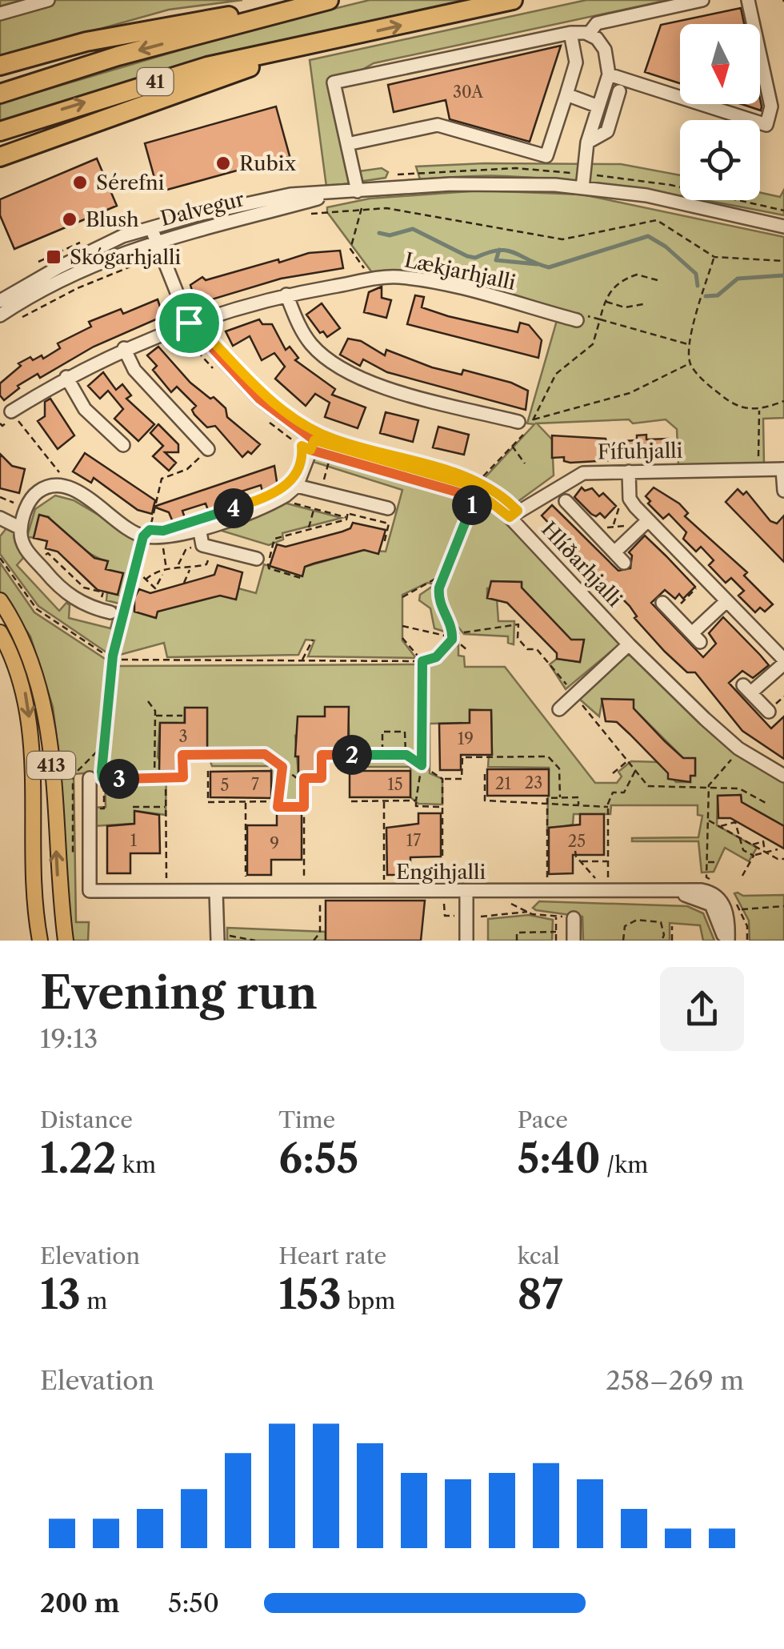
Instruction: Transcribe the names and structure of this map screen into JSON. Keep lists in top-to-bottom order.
{
  "streets": {
    "highway": ["41"],
    "main road": ["413"],
    "street": [
      "Dalvegur",
      "Lækjarhjalli",
      "Fífuhjalli",
      "Hlíðarhjalli",
      "Engihjalli"
    ]
  },
  "crossings": [
    ["Dalvegur", "Hlíðarhjalli"],
    ["Lækjarhjalli", "Hlíðarhjalli"],
    ["Fífuhjalli", "Hlíðarhjalli"]
  ],
  "places": {
    "other": ["Rubix", "Sérefni", "Blush"],
    "transit": ["Skógarhjalli"]
  },
  "house_numbers": [
    "30A",
    "3",
    "19",
    "23",
    "21",
    "7",
    "15",
    "5",
    "1",
    "17",
    "25",
    "9"
  ],
  "north": "bottom",
  "page": {
    "pins": [
      "1",
      "4",
      "2",
      "3"
    ],
    "heading": ["Evening run", "19:13"],
    "stats": [
      ["Distance", "1.22 km"],
      ["Time", "6:55"],
      ["Pace", "5:40 /km"],
      ["Elevation", "13 m"],
      ["Heart rate", "153 bpm"],
      ["kcal", "87"]
    ],
    "chart": ["Elevation", "258–269 m"],
    "list": [
      {
        "name": "200 m",
        "note": "5:50"
      }
    ]
  }
}
